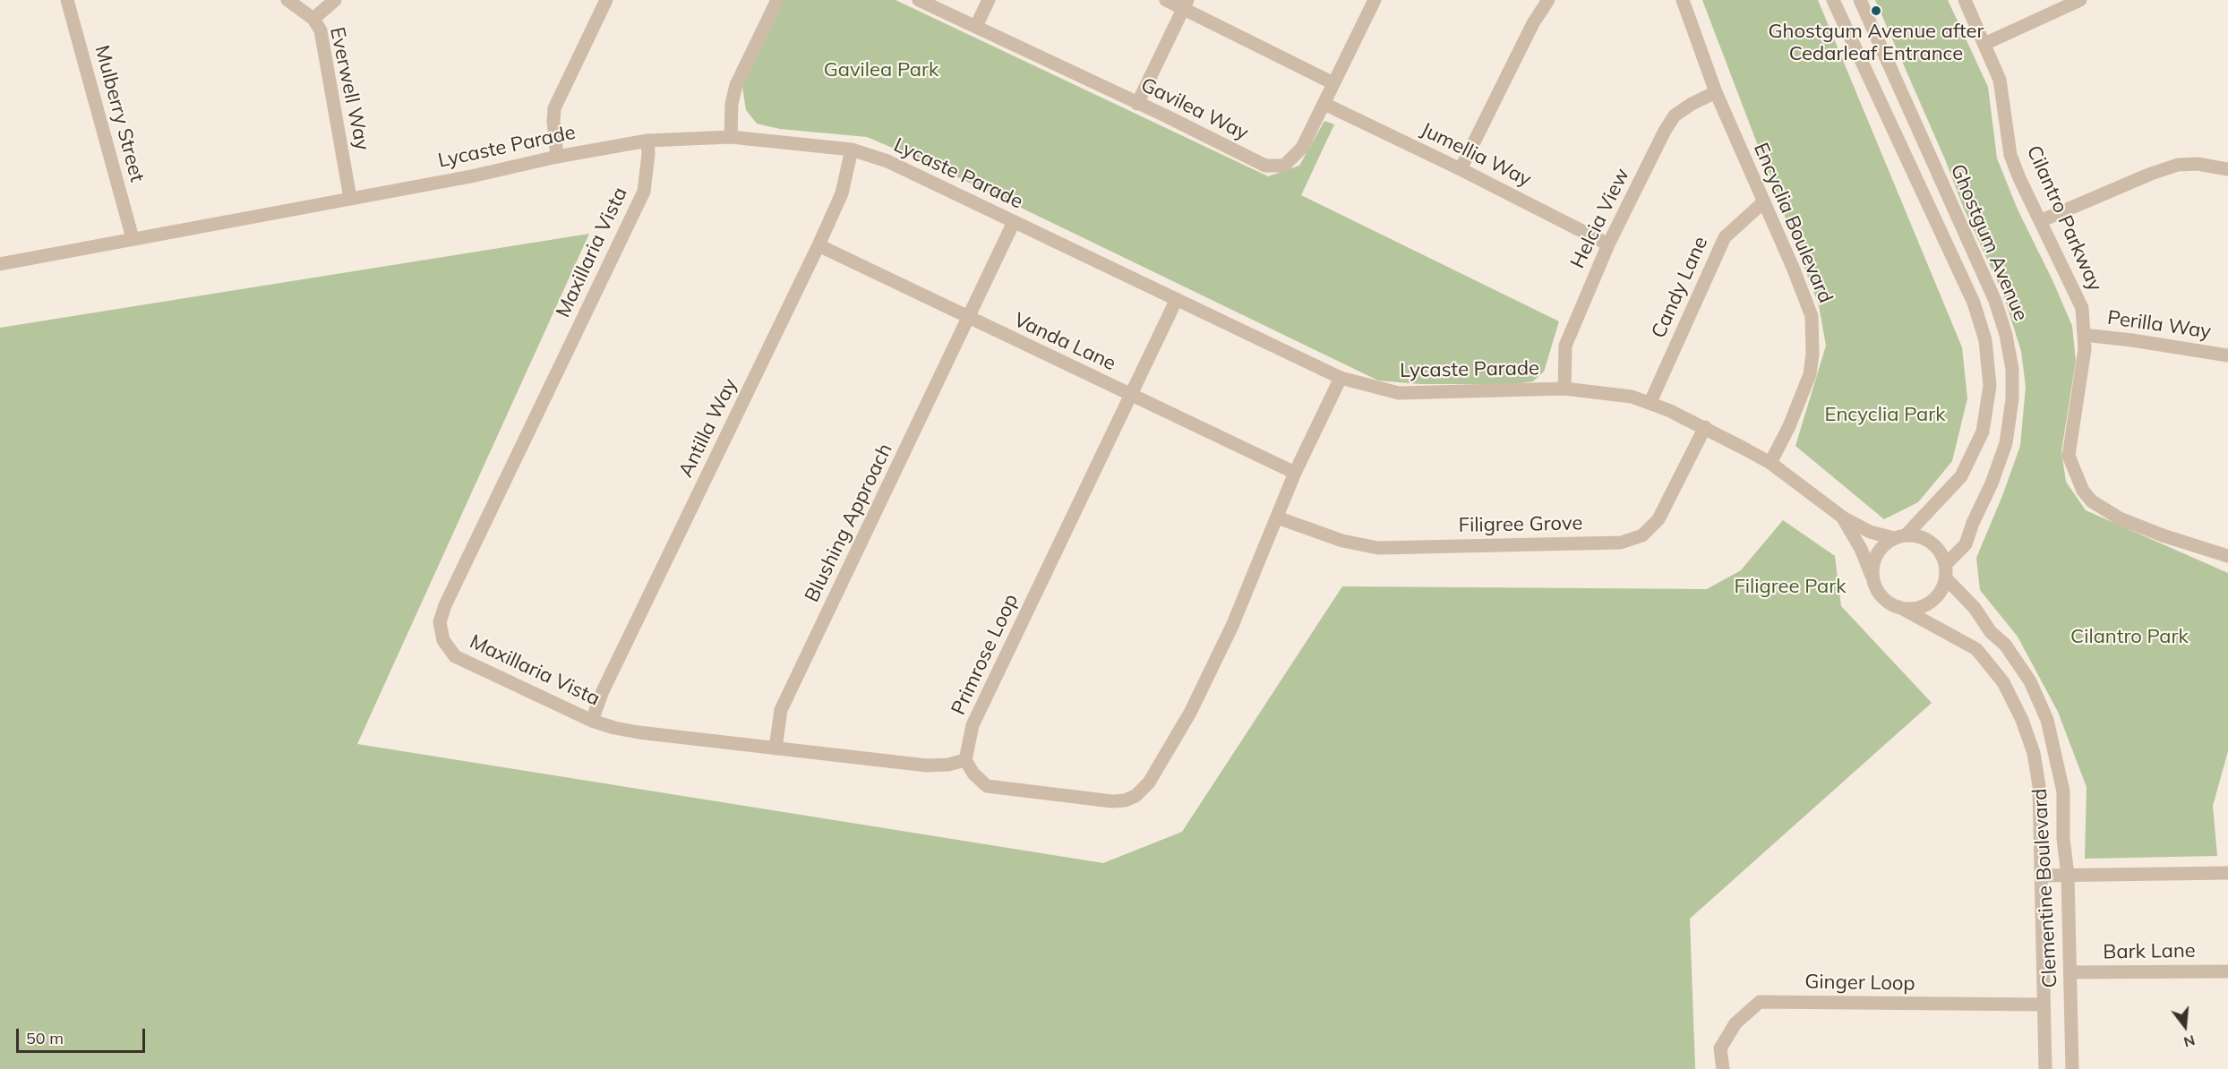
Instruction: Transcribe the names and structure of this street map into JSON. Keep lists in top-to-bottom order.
{
  "streets": {
    "street": [
      "Everwell Way",
      "Gavilea Way",
      "Mulberry Street",
      "Lycaste Parade",
      "Jumellia Way",
      "Helcia View",
      "Cilantro Parkway",
      "Encyclia Boulevard",
      "Ghostgum Avenue",
      "Maxillaria Vista",
      "Candy Lane",
      "Perilla Way",
      "Vanda Lane",
      "Antilla Way",
      "Blushing Approach",
      "Filigree Grove",
      "Primrose Loop",
      "Clementine Boulevard",
      "Bark Lane",
      "Ginger Loop"
    ]
  },
  "crossings": [
    ["Everwell Way", "Lycaste Parade"],
    ["Gavilea Way", "Jumellia Way"],
    ["Mulberry Street", "Lycaste Parade"],
    ["Lycaste Parade", "Helcia View"],
    ["Lycaste Parade", "Encyclia Boulevard"],
    ["Lycaste Parade", "Ghostgum Avenue"],
    ["Lycaste Parade", "Maxillaria Vista"],
    ["Lycaste Parade", "Candy Lane"],
    ["Lycaste Parade", "Antilla Way"],
    ["Lycaste Parade", "Blushing Approach"],
    ["Lycaste Parade", "Filigree Grove"],
    ["Lycaste Parade", "Primrose Loop"],
    ["Lycaste Parade", "Clementine Boulevard"],
    ["Jumellia Way", "Helcia View"],
    ["Helcia View", "Encyclia Boulevard"],
    ["Cilantro Parkway", "Perilla Way"],
    ["Encyclia Boulevard", "Candy Lane"],
    ["Ghostgum Avenue", "Clementine Boulevard"],
    ["Maxillaria Vista", "Antilla Way"],
    ["Maxillaria Vista", "Blushing Approach"],
    ["Maxillaria Vista", "Primrose Loop"],
    ["Vanda Lane", "Antilla Way"],
    ["Vanda Lane", "Blushing Approach"],
    ["Vanda Lane", "Primrose Loop"],
    ["Clementine Boulevard", "Bark Lane"],
    ["Clementine Boulevard", "Ginger Loop"]
  ],
  "parks": [
    "Gavilea Park",
    "Encyclia Park",
    "Filigree Park",
    "Cilantro Park"
  ],
  "places": ["Ghostgum Avenue after Cedarleaf Entrance"],
  "scale_bar": "50 m",
  "north": "bottom"
}
